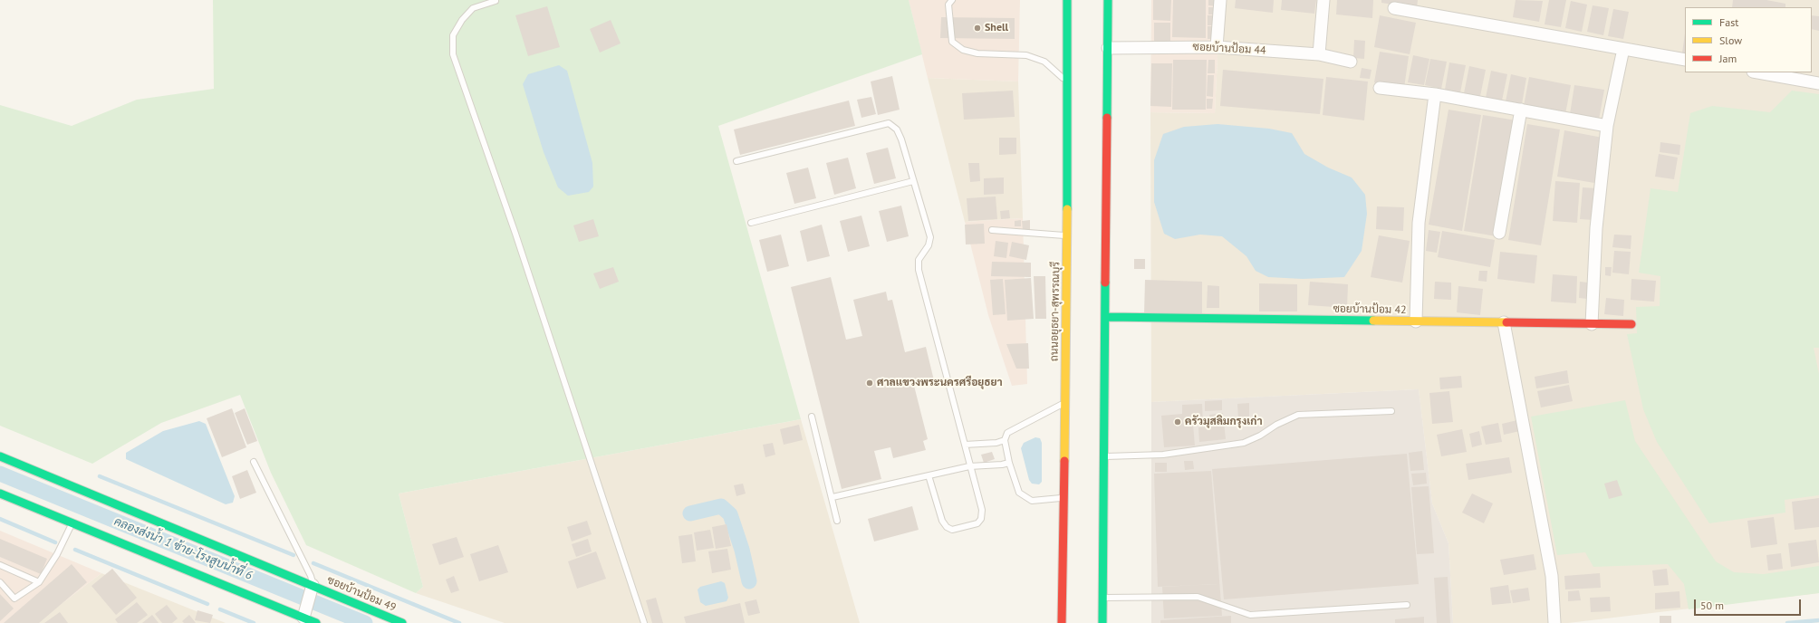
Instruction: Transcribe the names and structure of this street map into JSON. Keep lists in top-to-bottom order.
{
  "streets": {
    "main road": ["ซอยบ้านป้อม 42", "ถนนอยุธยา-สุพรรณบุรี", "ซอยบ้านป้อม 49"],
    "street": ["ซอยบ้านป้อม 44"]
  },
  "water": ["คลองส่งน้ำ 1 ซ้าย-โรงสูบน้ำที่ 6"],
  "places": ["Shell", "ศาลแขวงพระนครศรีอยุธยา", "ครัวมุสลิมกรุงเก่า"],
  "legend": ["Fast", "Slow", "Jam"],
  "scale_bar": "50 m"
}
